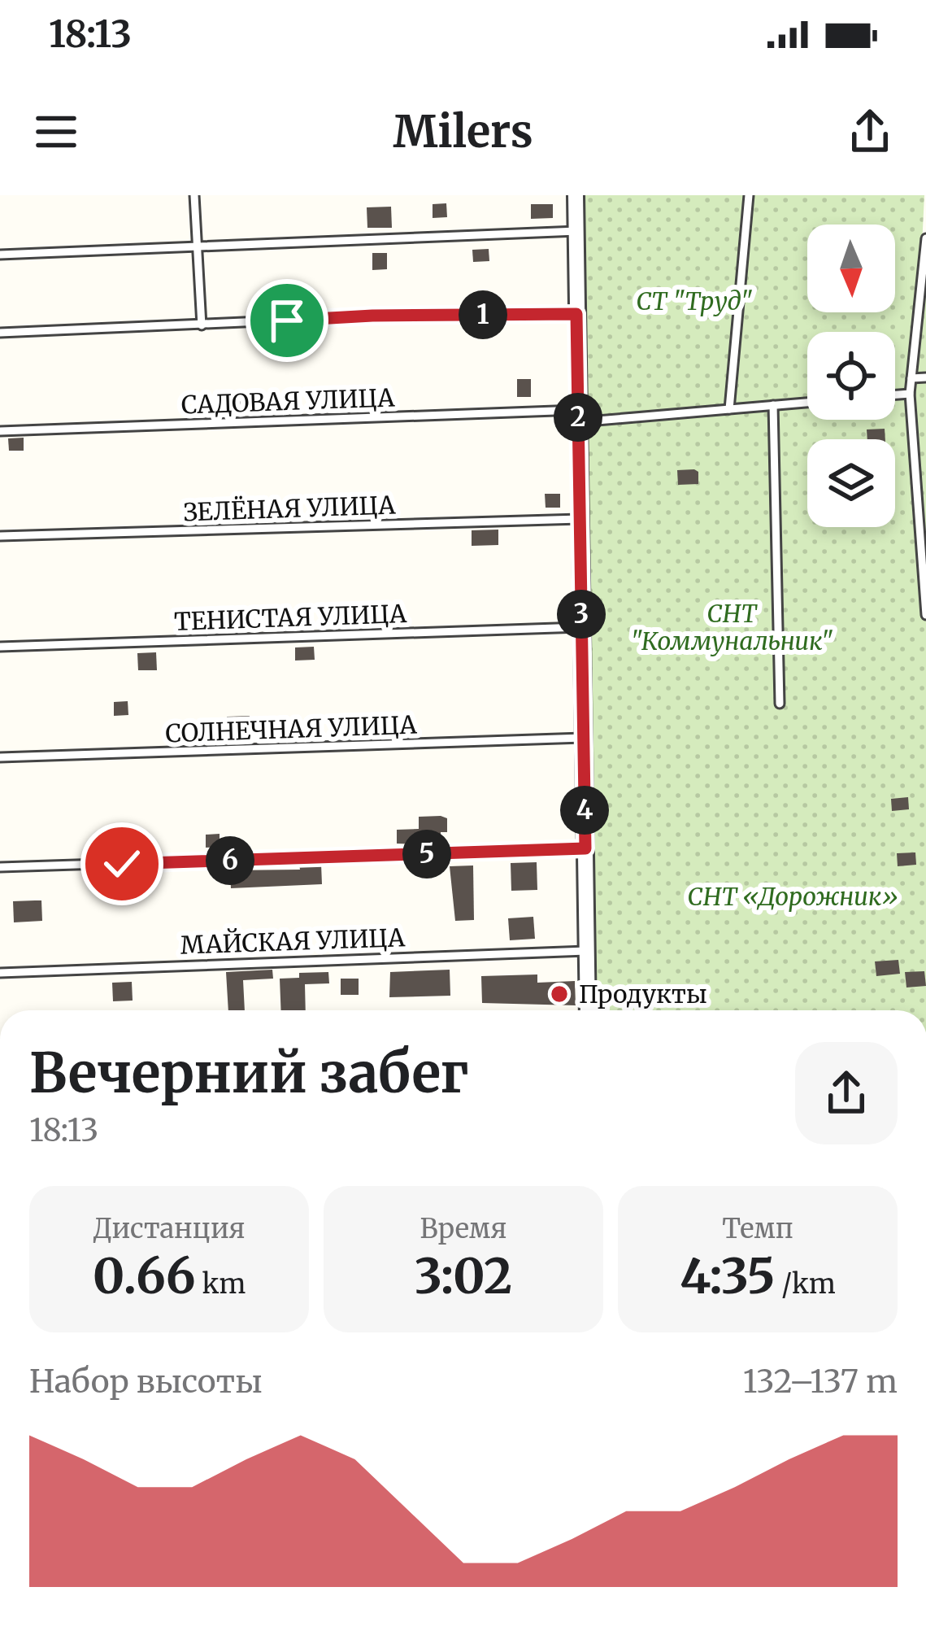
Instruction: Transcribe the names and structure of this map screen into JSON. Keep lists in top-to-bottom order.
{
  "streets": {
    "lane": [
      "САДОВАЯ УЛИЦА",
      "ЗЕЛЁНАЯ УЛИЦА",
      "ТЕНИСТАЯ УЛИЦА",
      "СОЛНЕЧНАЯ УЛИЦА",
      "МАЙСКАЯ УЛИЦА"
    ]
  },
  "parks": ["СТ \"Труд\"", "СНТ \"Коммунальник\"", "СНТ «Дорожник»"],
  "places": ["Продукты"],
  "north": "bottom",
  "page": {
    "status": "18:13",
    "header": "Milers",
    "pins": [
      "1",
      "2",
      "3",
      "4",
      "5",
      "6"
    ],
    "heading": ["Вечерний забег", "18:13"],
    "stats": [
      ["Дистанция", "0.66 km"],
      ["Время", "3:02"],
      ["Темп", "4:35 /km"]
    ],
    "chart": ["Набор высоты", "132–137 m"]
  }
}
